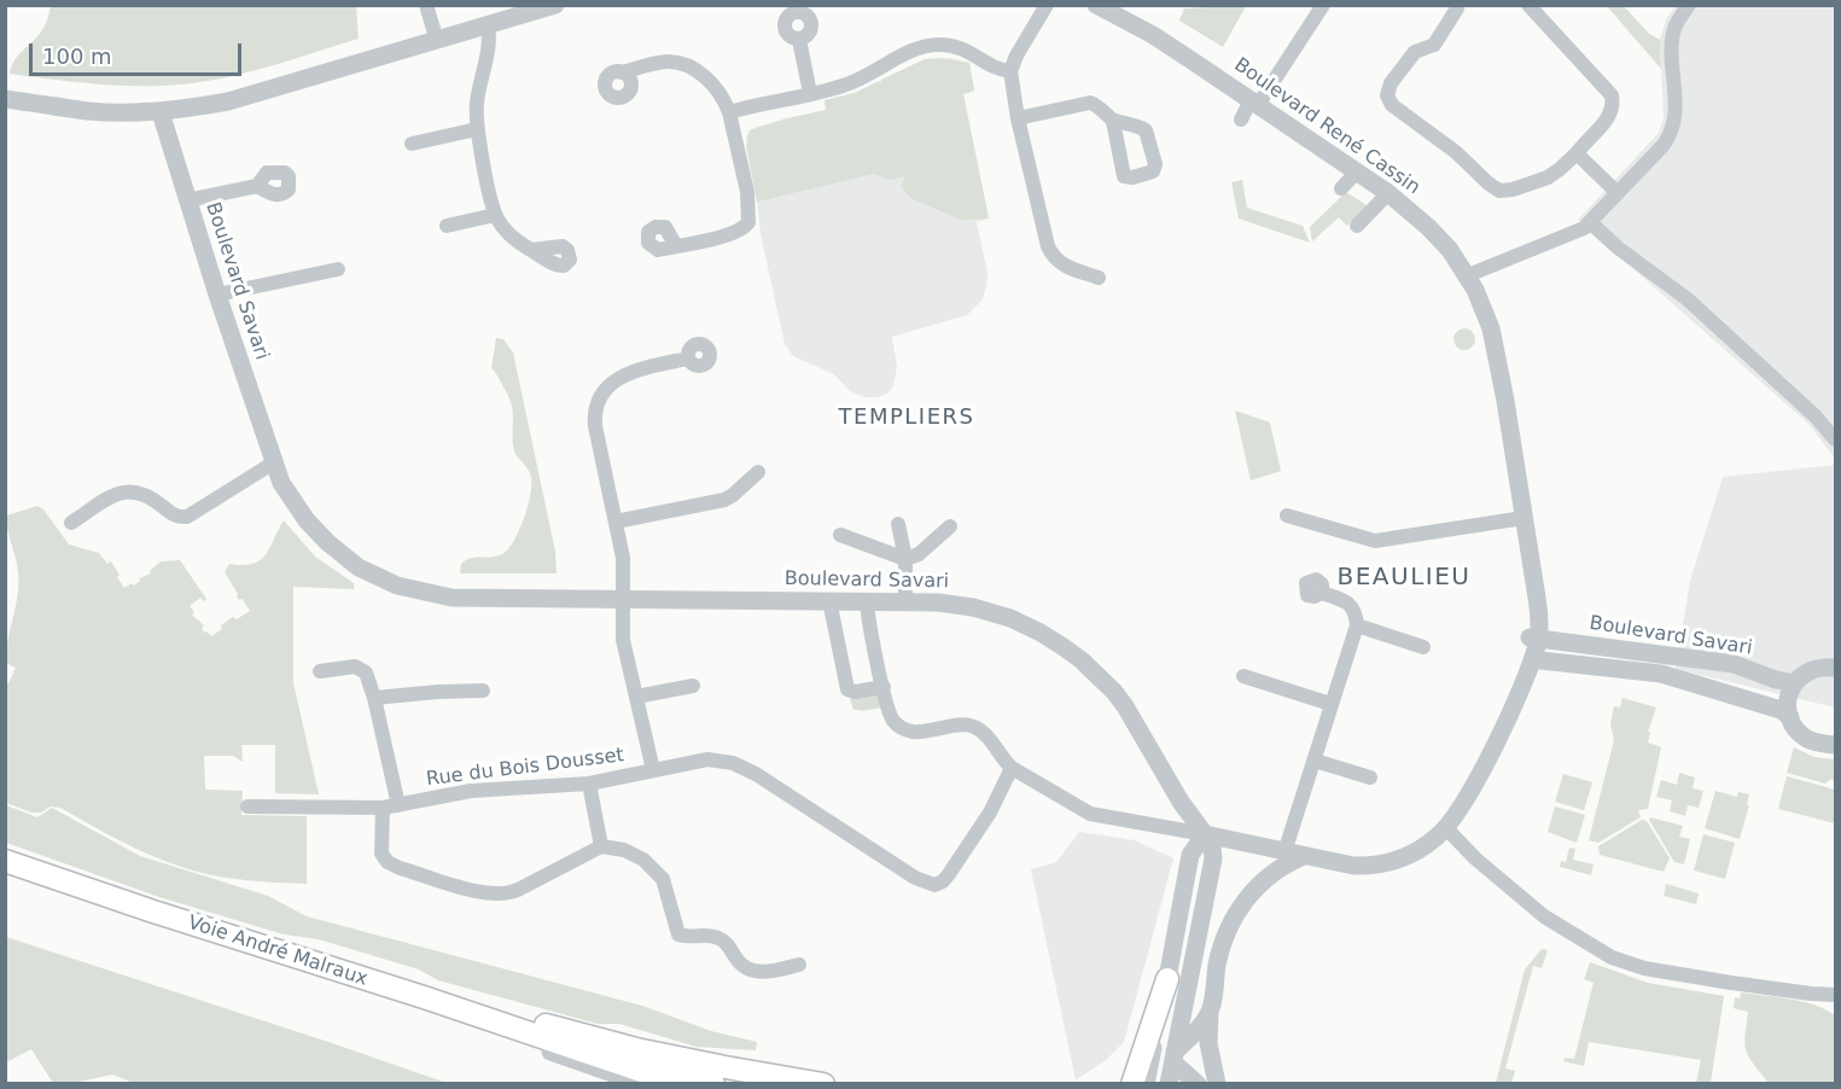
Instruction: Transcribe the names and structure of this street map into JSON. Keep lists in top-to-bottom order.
{
  "streets": {
    "main road": ["Voie André Malraux"],
    "street": ["Boulevard René Cassin", "Boulevard Savari", "Rue du Bois Dousset"]
  },
  "crossings": [
    ["Boulevard René Cassin", "Boulevard Savari"]
  ],
  "districts": ["TEMPLIERS", "BEAULIEU"],
  "scale_bar": "100 m"
}
